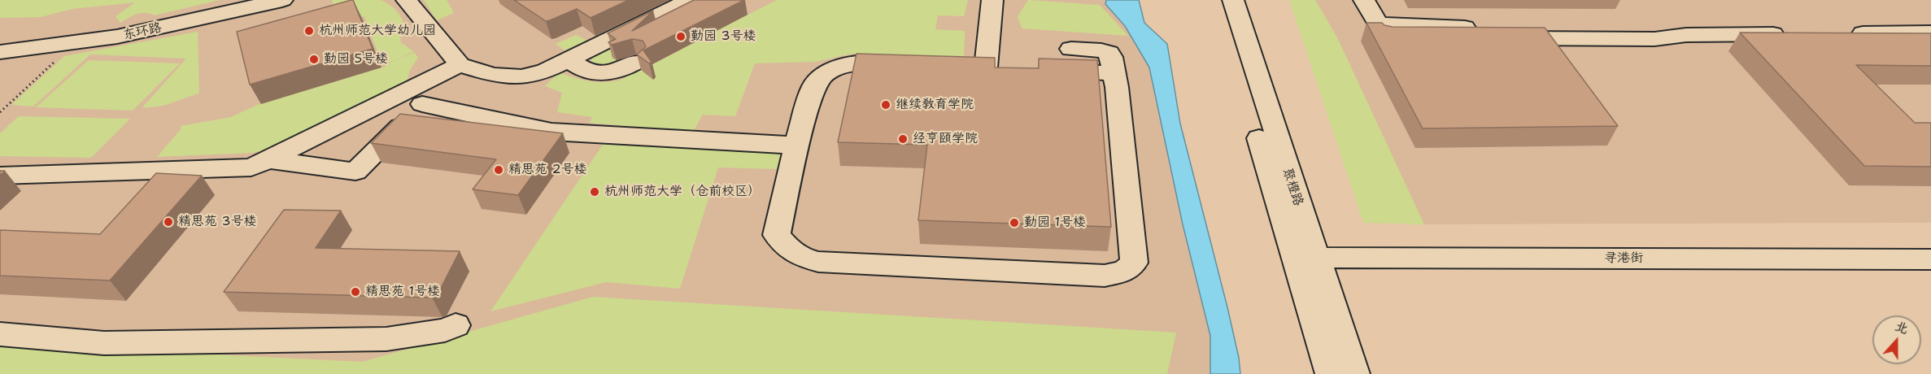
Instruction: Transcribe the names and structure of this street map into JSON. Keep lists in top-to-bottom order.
{
  "streets": {
    "street": ["东环路", "聚橙路", "寻港街"]
  },
  "crossings": [
    ["聚橙路", "寻港街"]
  ],
  "places": [
    "杭州师范大学幼儿园",
    "勤园 3号楼",
    "勤园 5号楼",
    "继续教育学院",
    "经亨颐学院",
    "精思苑 2号楼",
    "杭州师范大学（仓前校区）",
    "精思苑 3号楼",
    "勤园 1号楼",
    "精思苑 1号楼"
  ],
  "north": "top"
}
